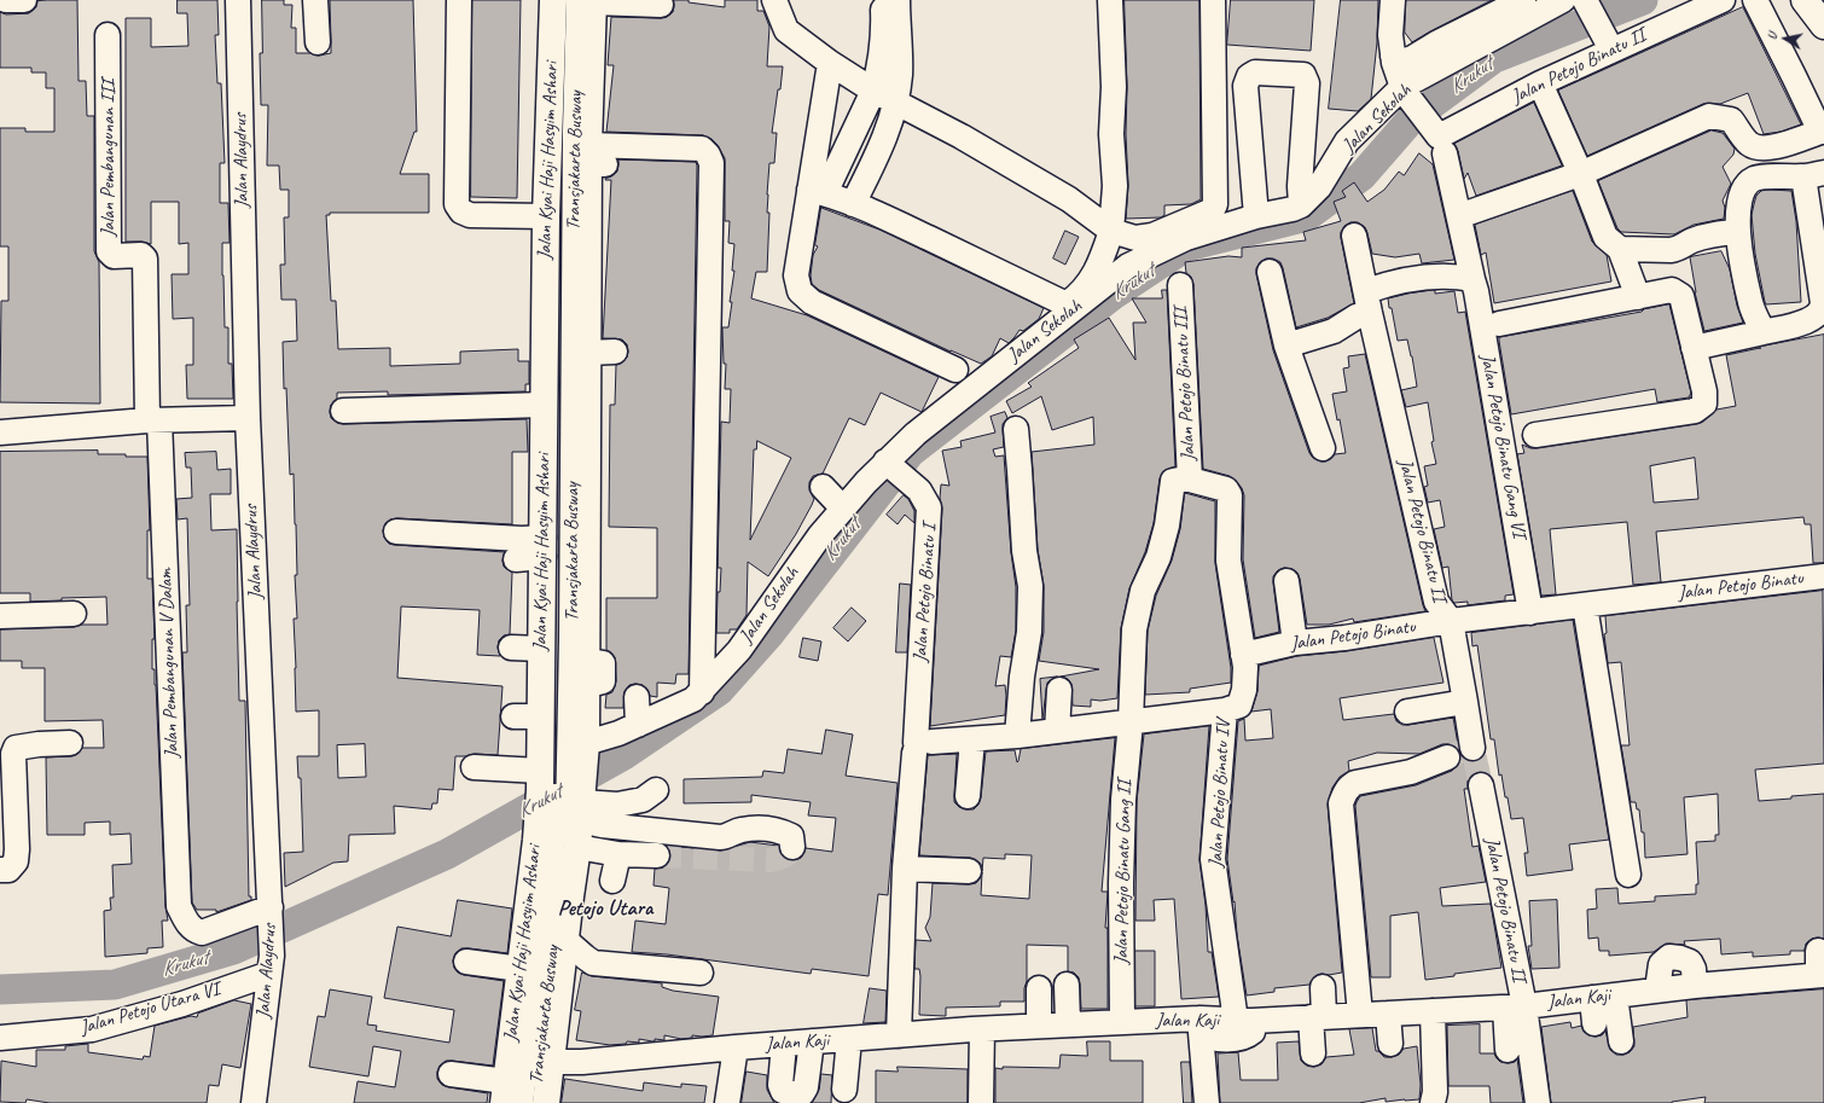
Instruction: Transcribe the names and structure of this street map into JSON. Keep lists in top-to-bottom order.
{
  "streets": {
    "main road": ["Jalan Kyai Haji Hasyim Ashari"],
    "street": [
      "Jalan Petojo Binatu II",
      "Jalan Sekolah",
      "Jalan Pembangunan III",
      "Jalan Alaydrus",
      "Transjakarta Busway",
      "Jalan Petojo Binatu III",
      "Jalan Petojo Binatu Gang VI",
      "Jalan Petojo Binatu",
      "Jalan Petojo Binatu I",
      "Jalan Pembangunan V Dalam",
      "Jalan Petojo Binatu IV",
      "Jalan Petojo Binatu Gang II",
      "Jalan Kaji",
      "Jalan Petojo Utara VI"
    ]
  },
  "crossings": [
    ["Jalan Petojo Binatu II", "Jalan Petojo Binatu Gang VI"],
    ["Jalan Petojo Binatu II", "Jalan Petojo Binatu"],
    ["Jalan Petojo Binatu II", "Jalan Kaji"],
    ["Jalan Sekolah", "Jalan Kyai Haji Hasyim Ashari"],
    ["Jalan Sekolah", "Transjakarta Busway"],
    ["Jalan Sekolah", "Jalan Petojo Binatu I"],
    ["Jalan Pembangunan III", "Jalan Pembangunan V Dalam"],
    ["Jalan Alaydrus", "Jalan Pembangunan V Dalam"],
    ["Jalan Alaydrus", "Jalan Petojo Utara VI"],
    ["Jalan Kyai Haji Hasyim Ashari", "Transjakarta Busway"],
    ["Jalan Kyai Haji Hasyim Ashari", "Jalan Kaji"],
    ["Jalan Petojo Binatu III", "Jalan Petojo Binatu Gang II"],
    ["Jalan Petojo Binatu Gang VI", "Jalan Petojo Binatu"],
    ["Jalan Petojo Binatu I", "Jalan Kaji"],
    ["Jalan Petojo Binatu IV", "Jalan Kaji"],
    ["Jalan Petojo Binatu Gang II", "Jalan Kaji"]
  ],
  "districts": ["Petojo Utara"],
  "water": ["Krukut"],
  "north": "left"
}
